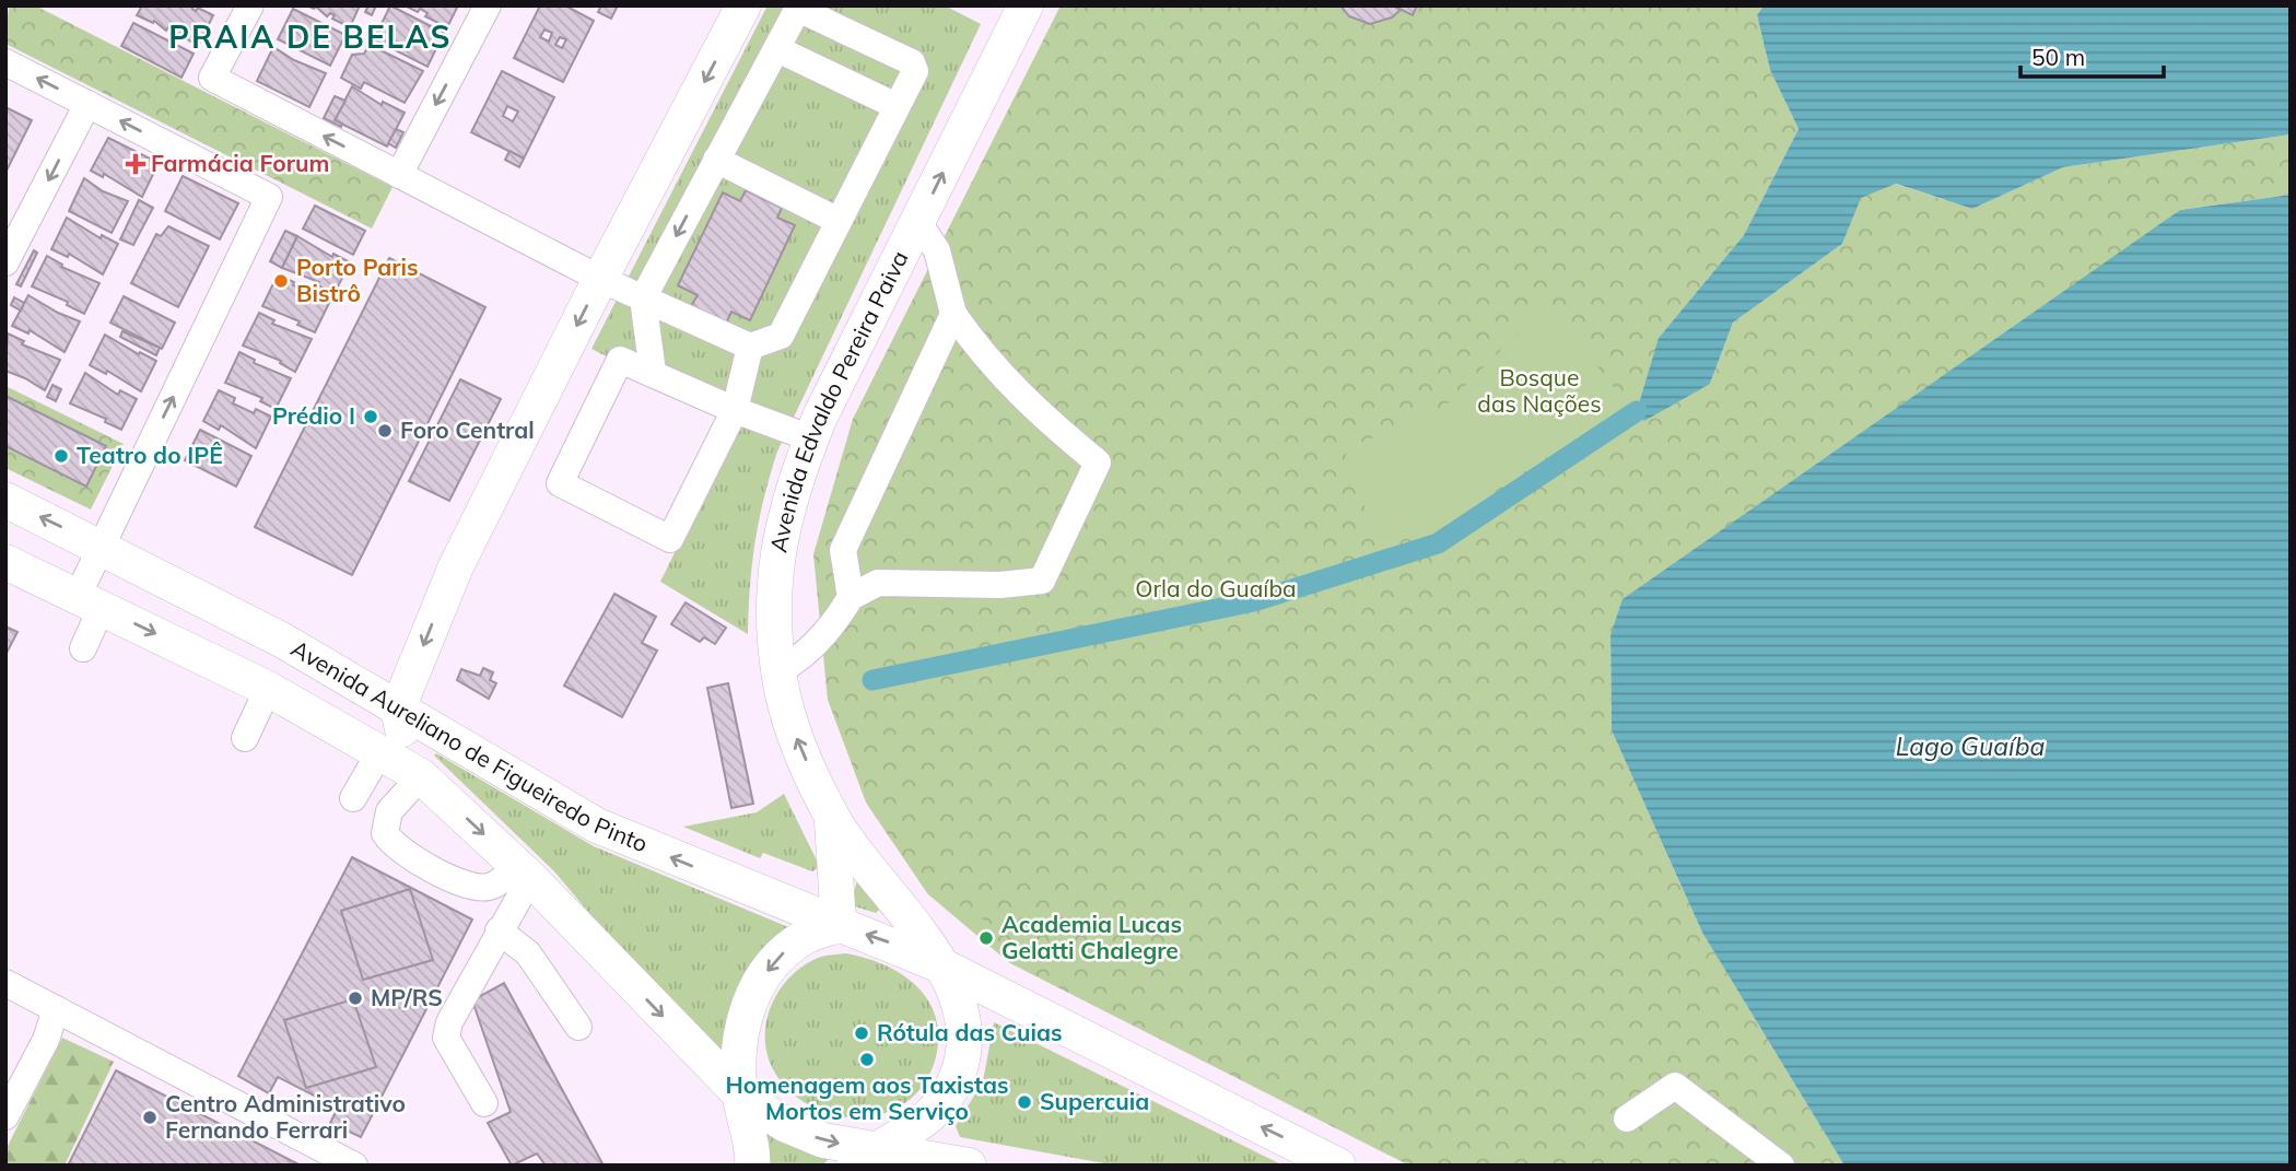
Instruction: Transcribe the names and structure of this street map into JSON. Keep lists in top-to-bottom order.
{
  "streets": {
    "main road": ["Avenida Edvaldo Pereira Paiva", "Avenida Aureliano de Figueiredo Pinto"]
  },
  "crossings": [
    ["Avenida Edvaldo Pereira Paiva", "Avenida Aureliano de Figueiredo Pinto"]
  ],
  "districts": ["PRAIA DE BELAS"],
  "water": ["Lago Guaíba"],
  "parks": ["Bosque das Nações", "Orla do Guaíba"],
  "places": {
    "health": ["Farmácia Forum"],
    "other": [
      "Porto Paris Bistrô",
      "Prédio I",
      "Foro Central",
      "Teatro do IPÊ",
      "Academia Lucas Gelatti Chalegre",
      "MP/RS",
      "Rótula das Cuias",
      "Homenagem aos Taxistas Mortos em Serviço",
      "Supercuia",
      "Centro Administrativo Fernando Ferrari"
    ]
  },
  "scale_bar": "50 m"
}
